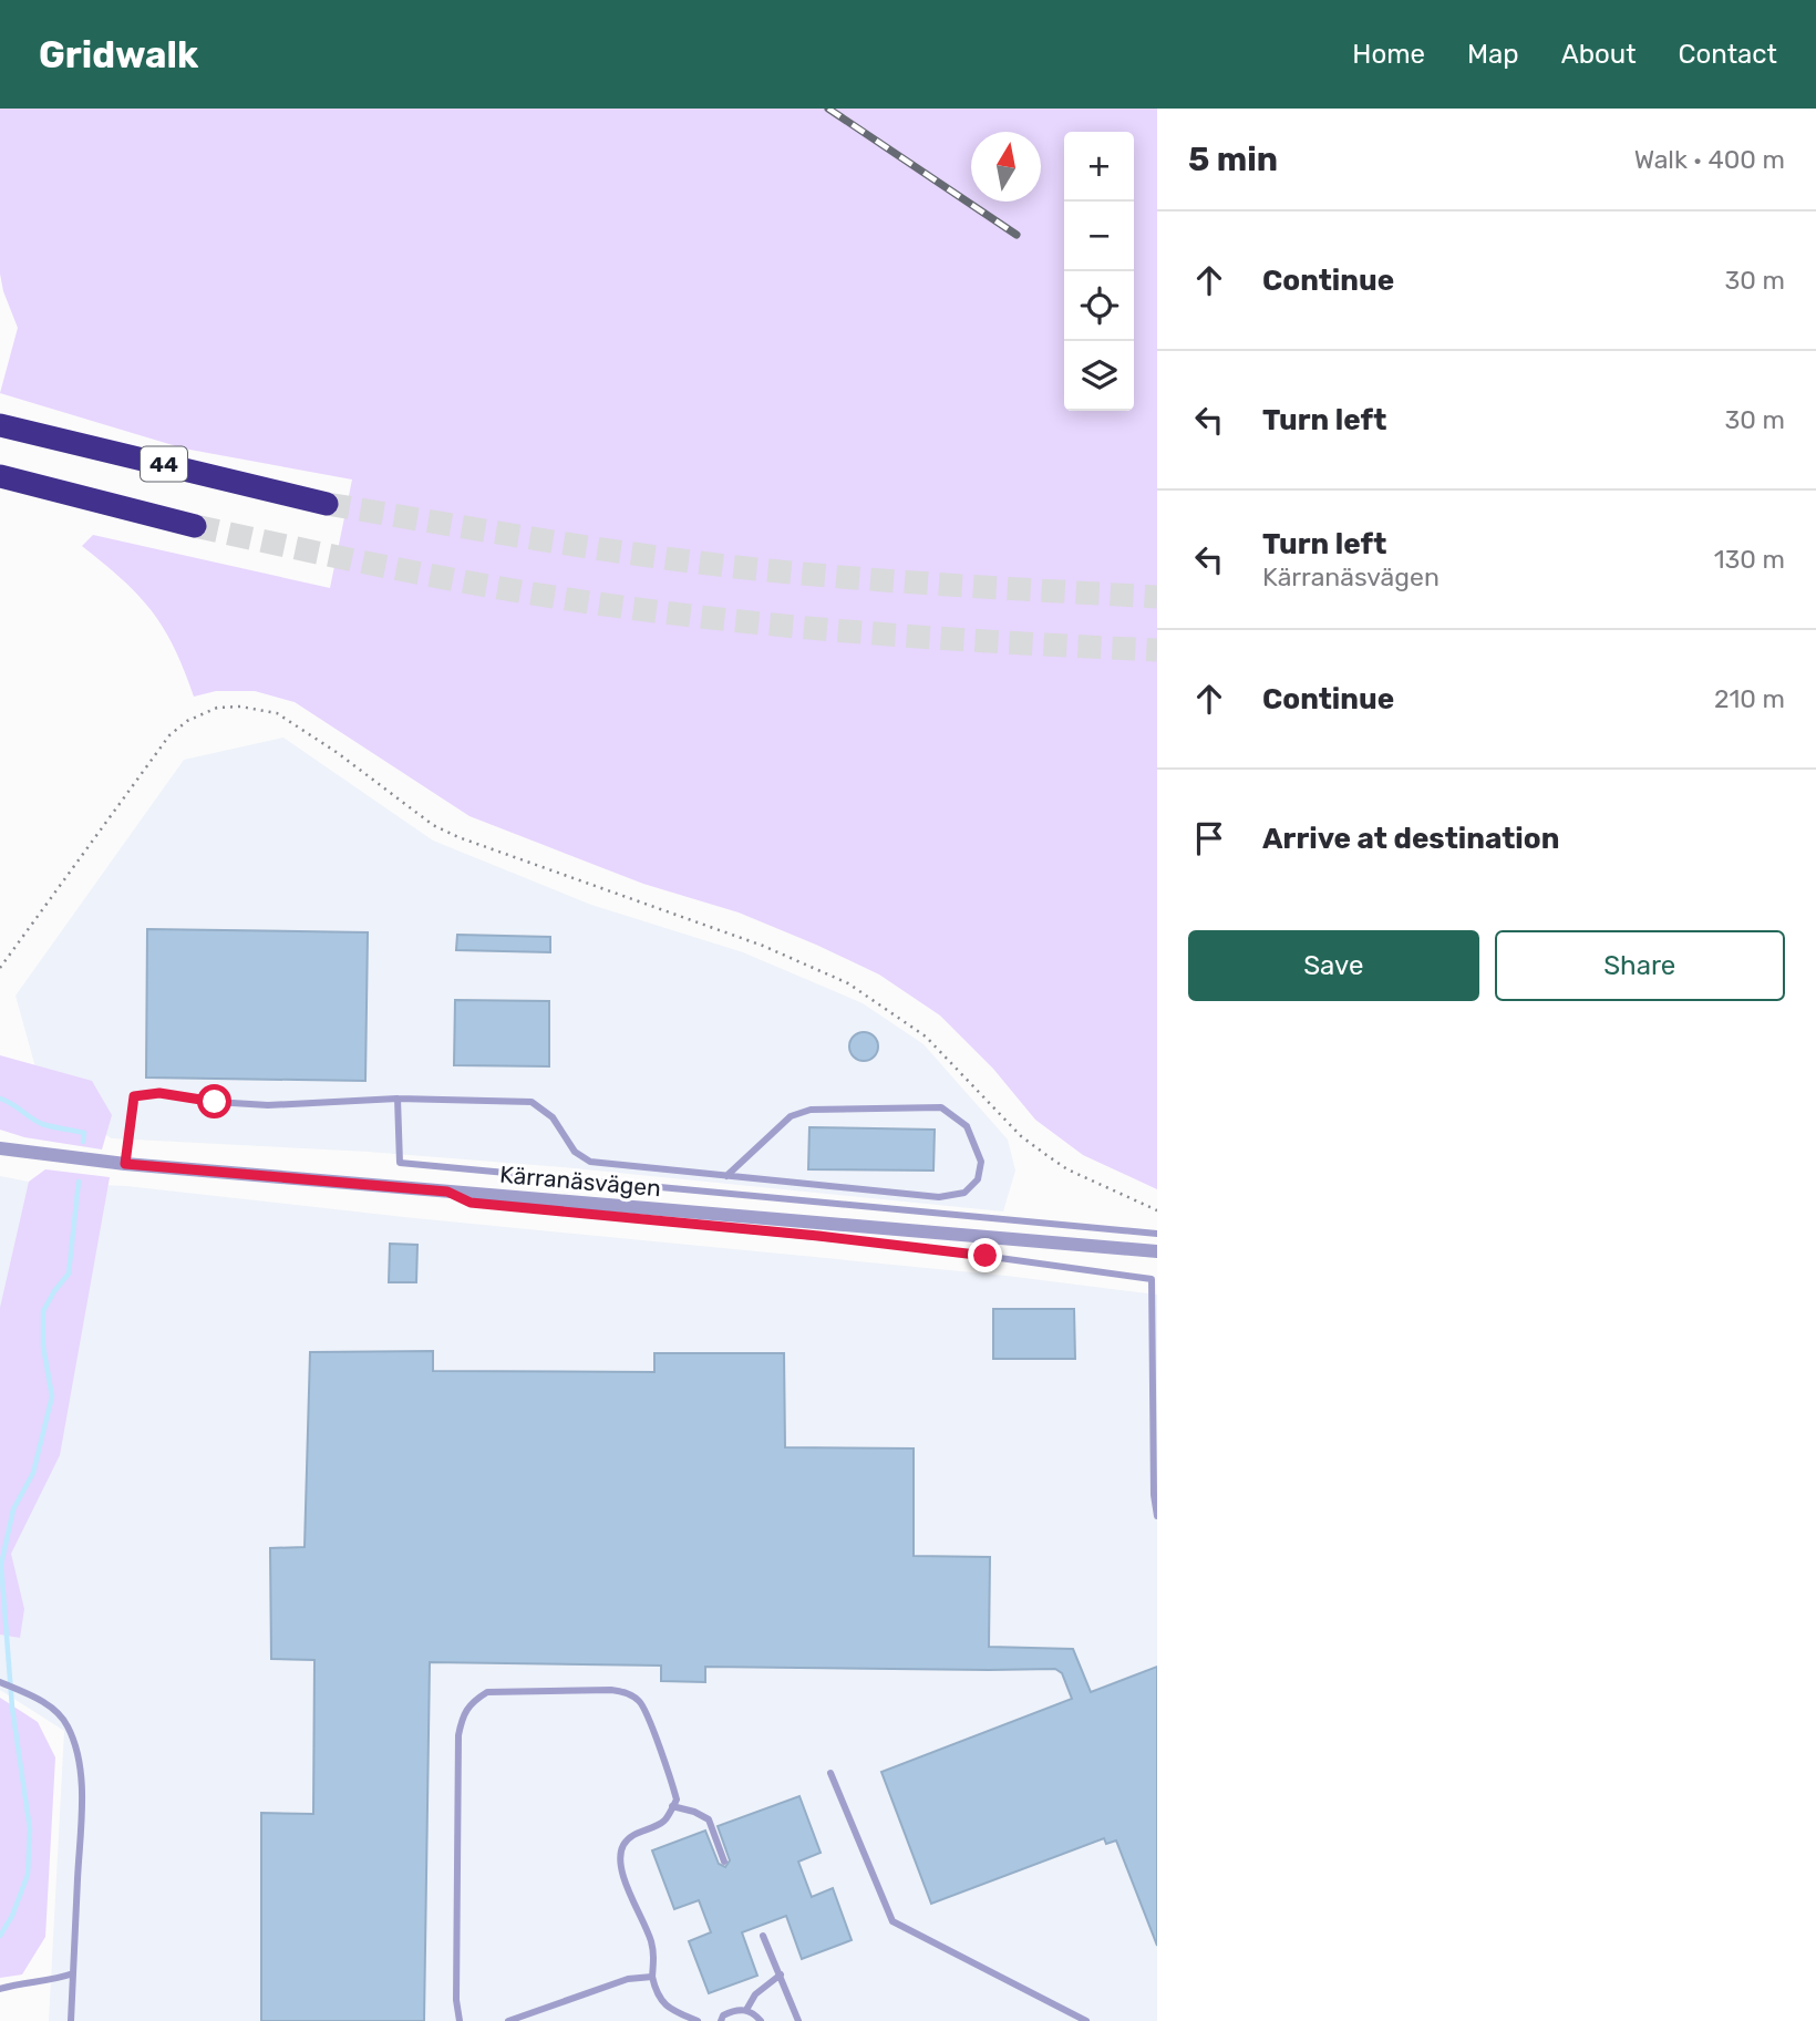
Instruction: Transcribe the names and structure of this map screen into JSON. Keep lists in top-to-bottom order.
{
  "streets": {
    "highway": ["44"],
    "street": ["Kärranäsvägen"]
  },
  "north": "top",
  "page": {
    "header": "Gridwalk",
    "nav": [
      "Home",
      "Map",
      "About",
      "Contact"
    ],
    "heading": ["5 min", "Walk · 400 m"],
    "map_buttons": ["+", "−"],
    "list": [
      ["Continue", "30 m"],
      ["Turn left", "30 m"],
      ["Turn left", "Kärranäsvägen", "130 m"],
      ["Continue", "210 m"],
      "Arrive at destination"
    ],
    "buttons": ["Save", "Share"]
  }
}
